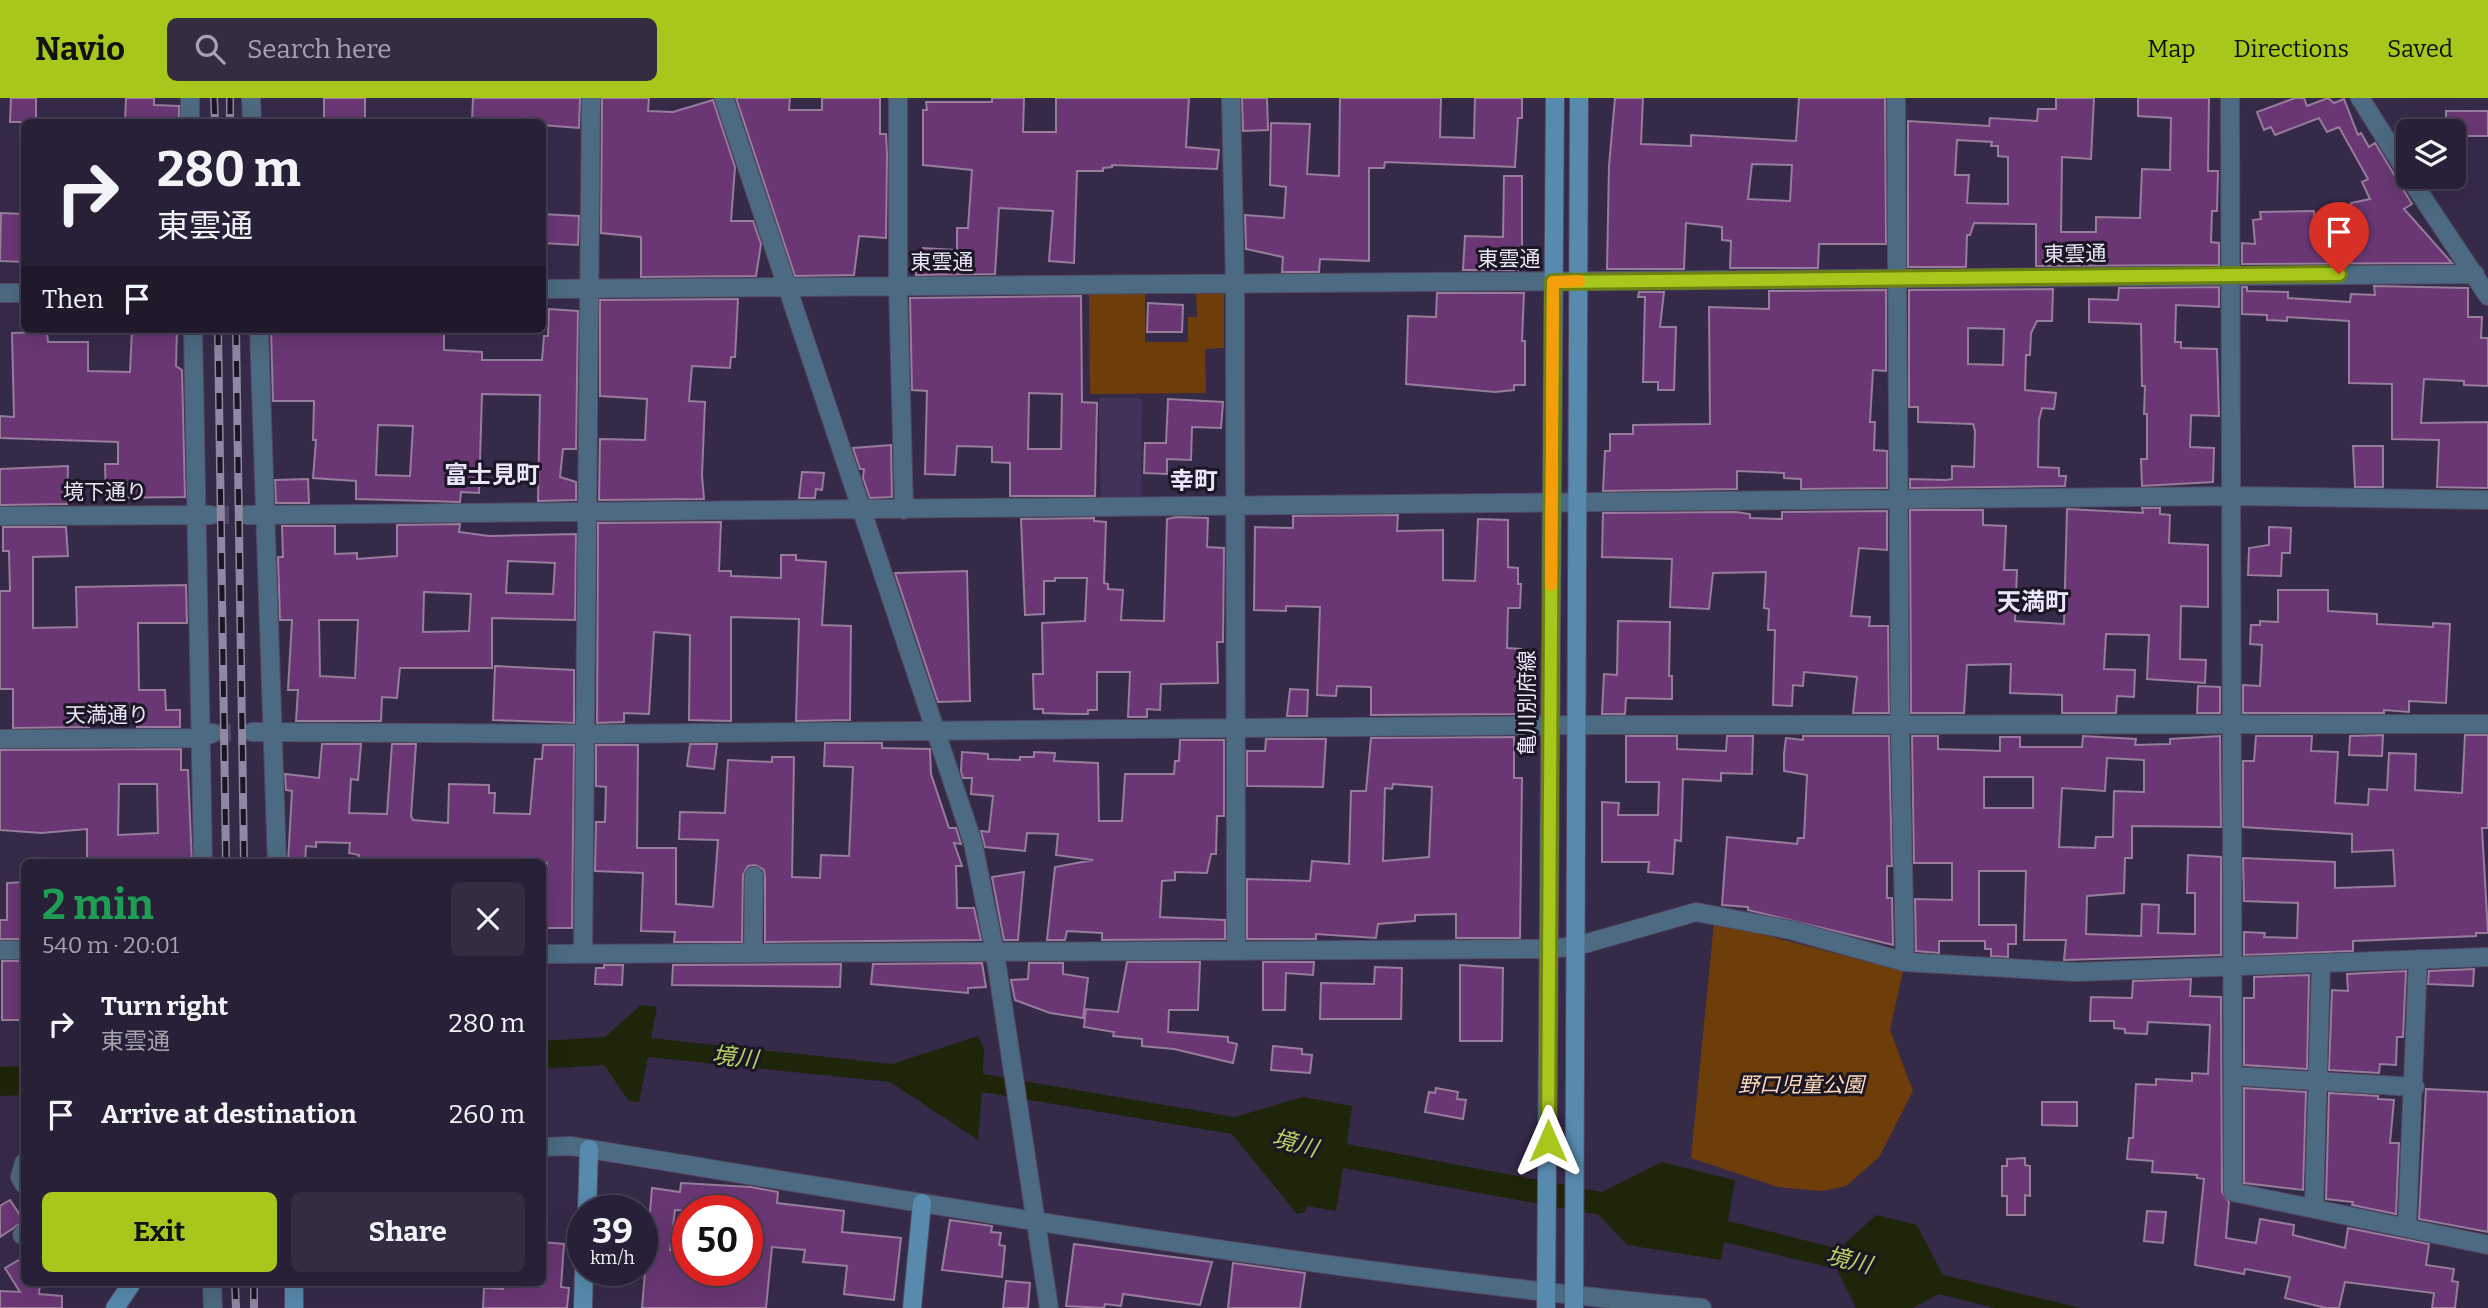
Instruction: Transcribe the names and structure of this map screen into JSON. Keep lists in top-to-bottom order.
{
  "streets": {
    "main road": ["亀川別府線"],
    "street": ["東雲通", "境下通り", "天満通り"]
  },
  "crossings": [
    ["東雲通", "亀川別府線"]
  ],
  "districts": ["富士見町", "幸町", "天満町"],
  "water": ["境川"],
  "parks": ["野口児童公園"],
  "page": {
    "header": "Navio",
    "search": "Search here",
    "nav": ["Map", "Directions", "Saved"],
    "turn": ["280 m", "東雲通"],
    "then": "Then",
    "heading": ["2 min", "540 m · 20:01"],
    "list": [
      {
        "name": "Turn right",
        "note": "東雲通",
        "value": "280 m"
      },
      {
        "name": "Arrive at destination",
        "value": "260 m"
      }
    ],
    "buttons": ["Exit", "Share"],
    "speed": "39 km/h",
    "limit": "50"
  }
}
